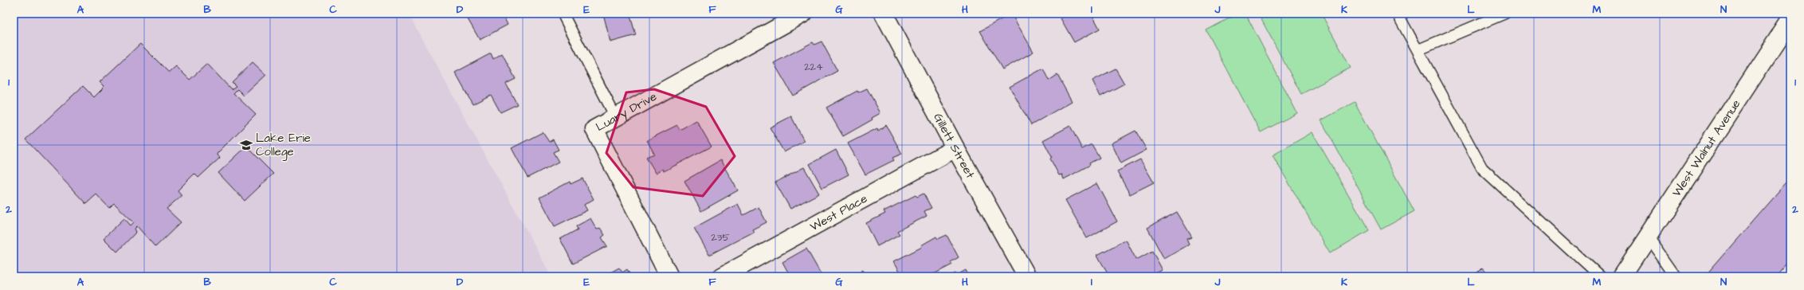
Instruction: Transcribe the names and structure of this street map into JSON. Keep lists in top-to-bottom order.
{
  "streets": {
    "street": [
      "Luary Drive",
      "Gillett Street",
      "West Walnut Avenue",
      "West Place"
    ]
  },
  "crossings": [
    ["Gillett Street", "West Place"]
  ],
  "places": {
    "school or university": ["Lake Erie College"]
  },
  "house_numbers": ["224", "235"],
  "grid": {
    "columns": [
      "A",
      "B",
      "C",
      "D",
      "E",
      "F",
      "G",
      "H",
      "I",
      "J",
      "K",
      "L",
      "M",
      "N"
    ],
    "rows": ["1", "2"]
  }
}
